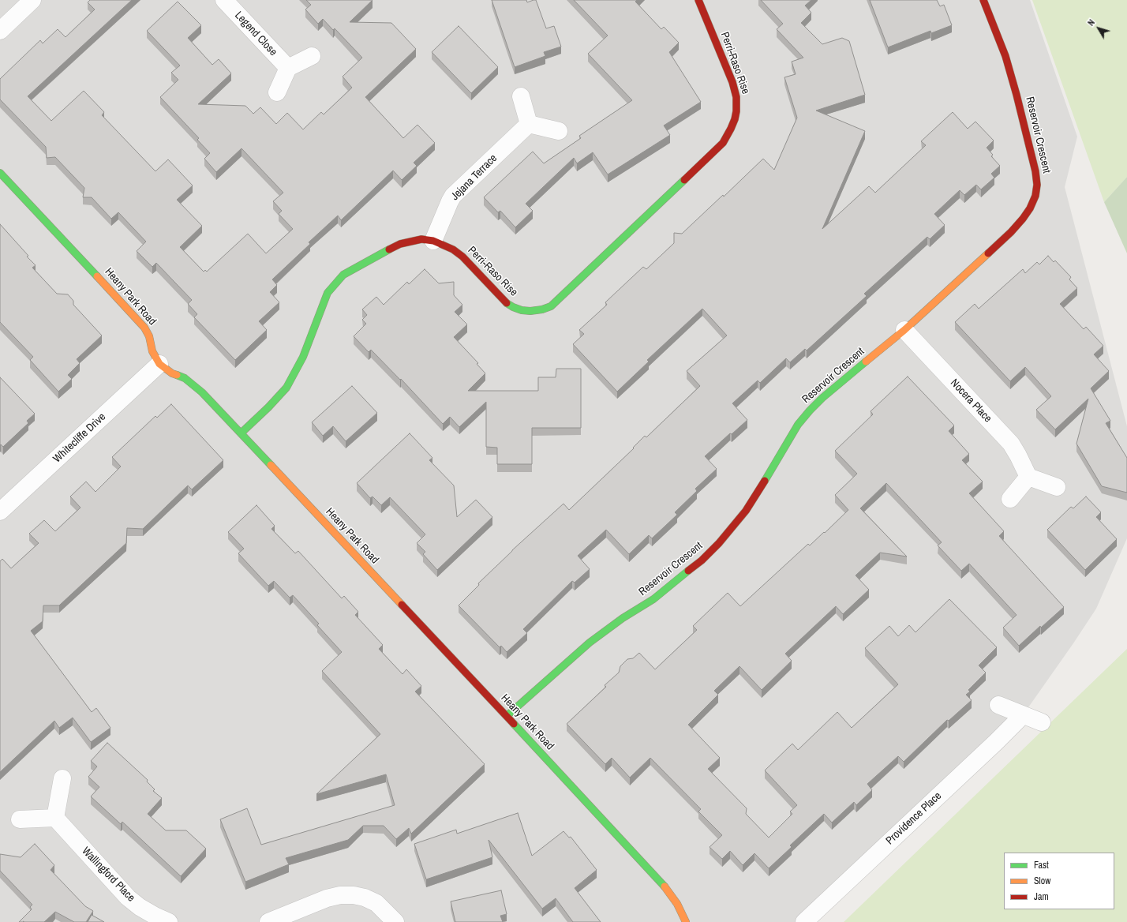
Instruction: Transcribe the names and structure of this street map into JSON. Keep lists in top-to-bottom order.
{
  "streets": {
    "street": [
      "Legend Close",
      "Perri-Raso Rise",
      "Reservoir Crescent",
      "Jejana Terrace",
      "Heany Park Road",
      "Nocera Place",
      "Whitecliffe Drive",
      "Providence Place",
      "Wallingford Place"
    ]
  },
  "crossings": [
    ["Perri-Raso Rise", "Jejana Terrace"],
    ["Perri-Raso Rise", "Heany Park Road"],
    ["Reservoir Crescent", "Heany Park Road"],
    ["Reservoir Crescent", "Nocera Place"],
    ["Heany Park Road", "Whitecliffe Drive"]
  ],
  "legend": ["Fast", "Slow", "Jam"],
  "north": "top left"
}
